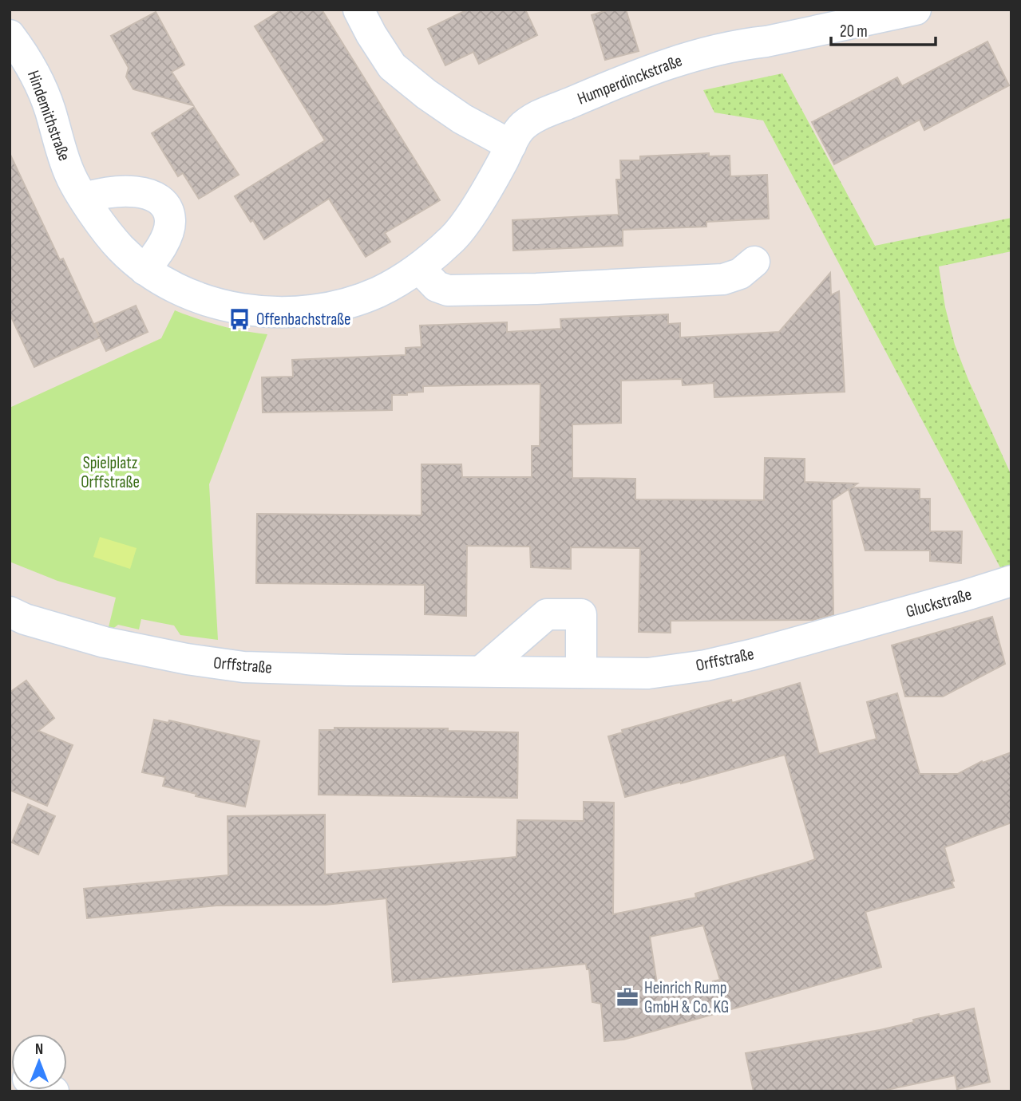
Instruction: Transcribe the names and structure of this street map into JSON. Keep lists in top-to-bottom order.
{
  "streets": {
    "street": [
      "Humperdinckstraße",
      "Hindemithstraße",
      "Gluckstraße",
      "Orffstraße"
    ]
  },
  "crossings": [
    ["Humperdinckstraße", "Hindemithstraße"],
    ["Gluckstraße", "Orffstraße"]
  ],
  "parks": ["Spielplatz Orffstraße"],
  "places": {
    "bus stop": ["Offenbachstraße"],
    "office": ["Heinrich Rump GmbH & Co. KG"]
  },
  "scale_bar": "20 m",
  "north": "top"
}
